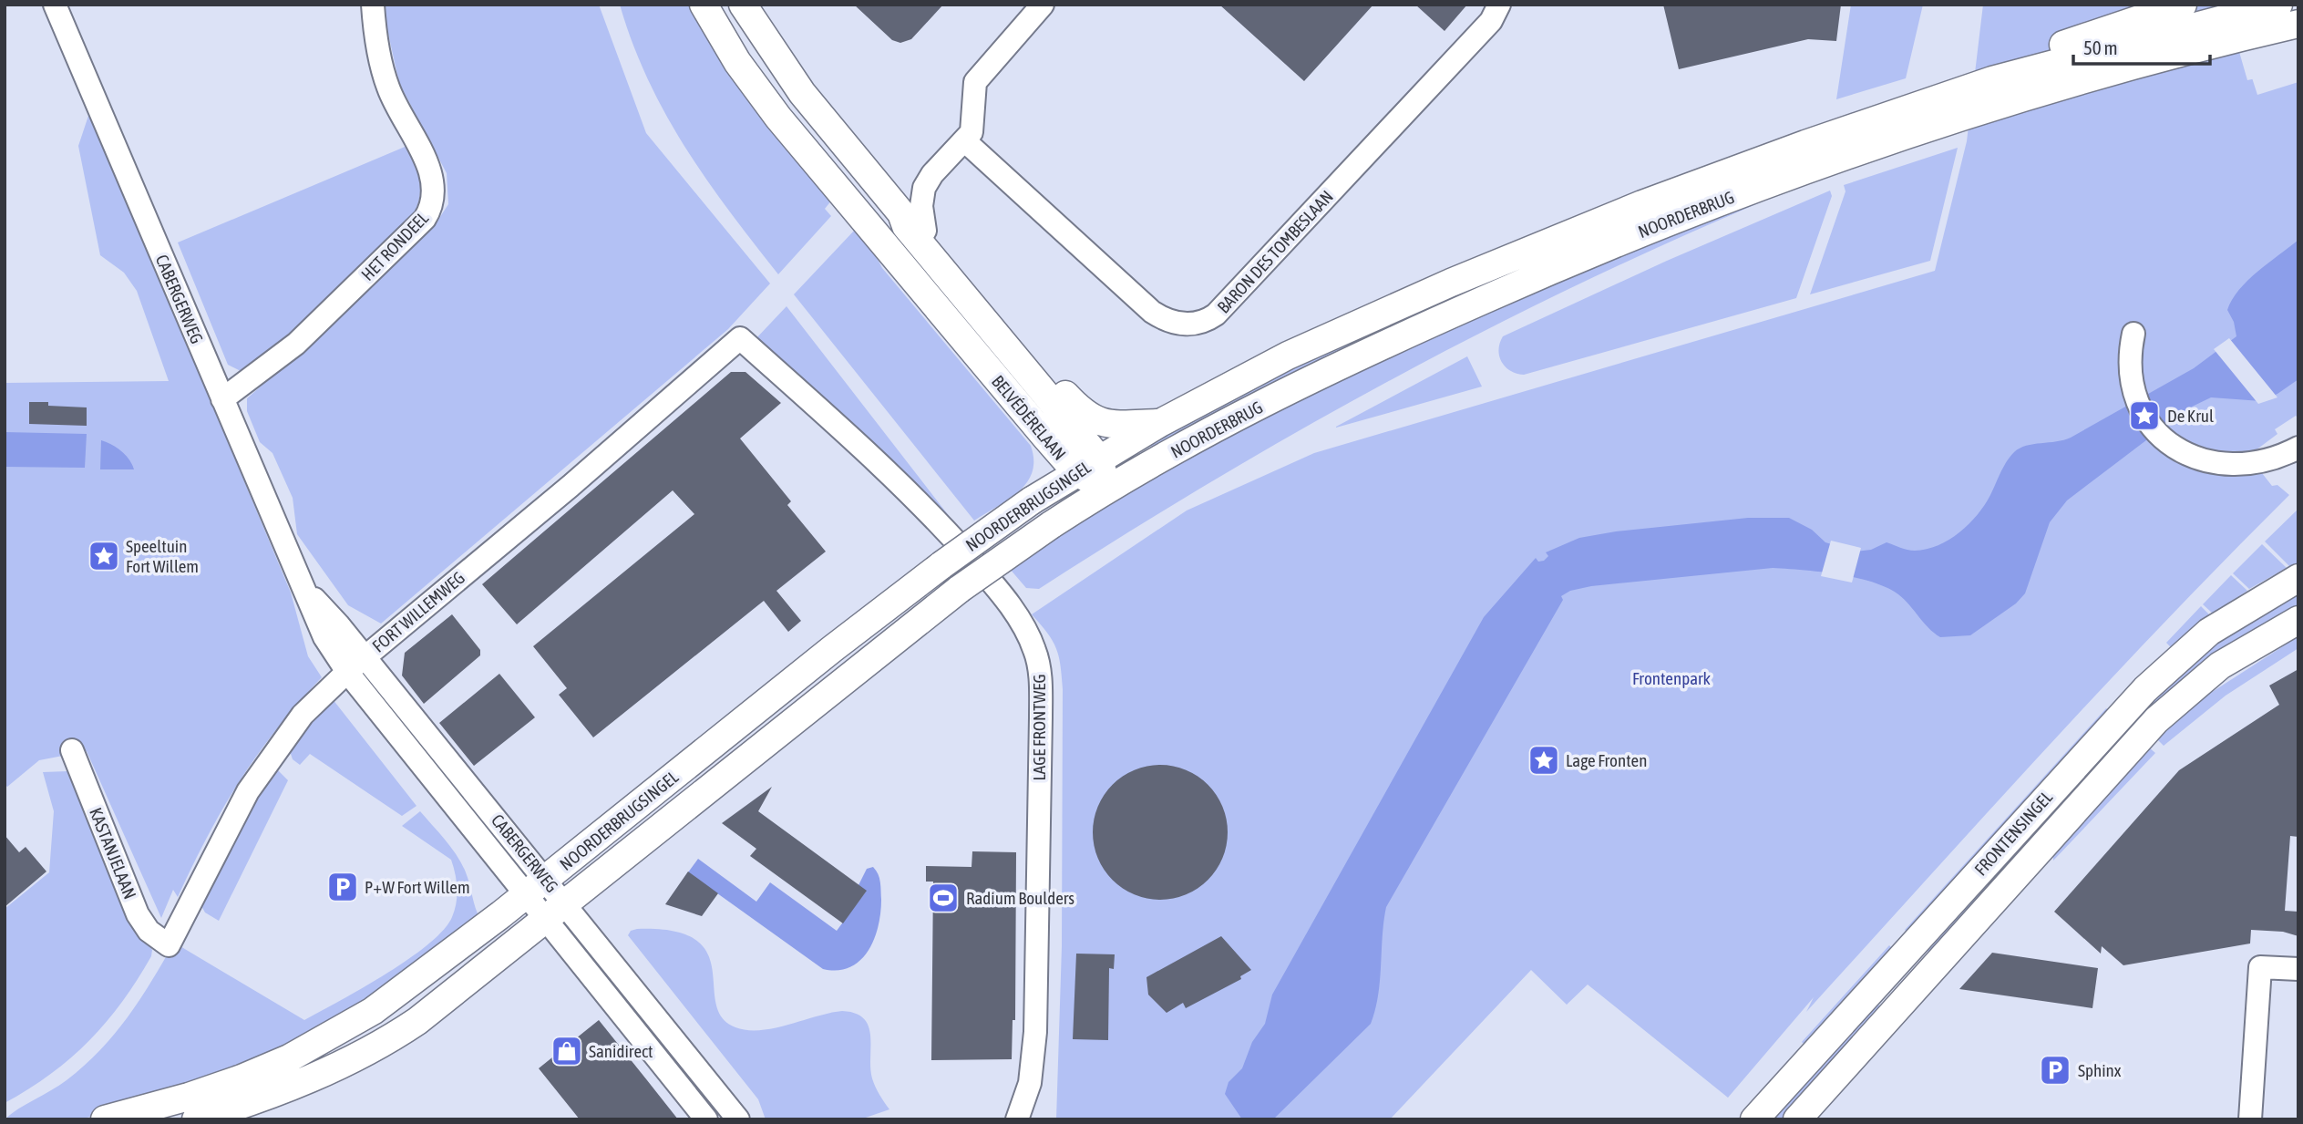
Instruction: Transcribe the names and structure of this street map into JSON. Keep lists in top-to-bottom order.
{
  "streets": {
    "main road": [
      "NOORDERBRUG",
      "BELVÉDÈRELAAN",
      "NOORDERBRUGSINGEL",
      "FRONTENSINGEL"
    ],
    "street": [
      "HET RONDEEL",
      "BARON DES TOMBESLAAN",
      "CABERGERWEG",
      "FORT WILLEMWEG",
      "LAGE FRONTWEG",
      "KASTANJELAAN"
    ]
  },
  "crossings": [
    ["NOORDERBRUG", "BELVÉDÈRELAAN"],
    ["NOORDERBRUG", "NOORDERBRUGSINGEL"],
    ["HET RONDEEL", "CABERGERWEG"],
    ["CABERGERWEG", "NOORDERBRUGSINGEL"],
    ["CABERGERWEG", "FORT WILLEMWEG"],
    ["BELVÉDÈRELAAN", "NOORDERBRUGSINGEL"],
    ["FORT WILLEMWEG", "LAGE FRONTWEG"],
    ["FORT WILLEMWEG", "KASTANJELAAN"]
  ],
  "parks": ["Frontenpark"],
  "places": {
    "place": ["De Krul", "Speeltuin Fort Willem", "Lage Fronten"],
    "parking": ["P+W Fort Willem", "Sphinx"],
    "sports": ["Radium Boulders"],
    "shop": ["Sanidirect"]
  },
  "scale_bar": "50 m"
}
